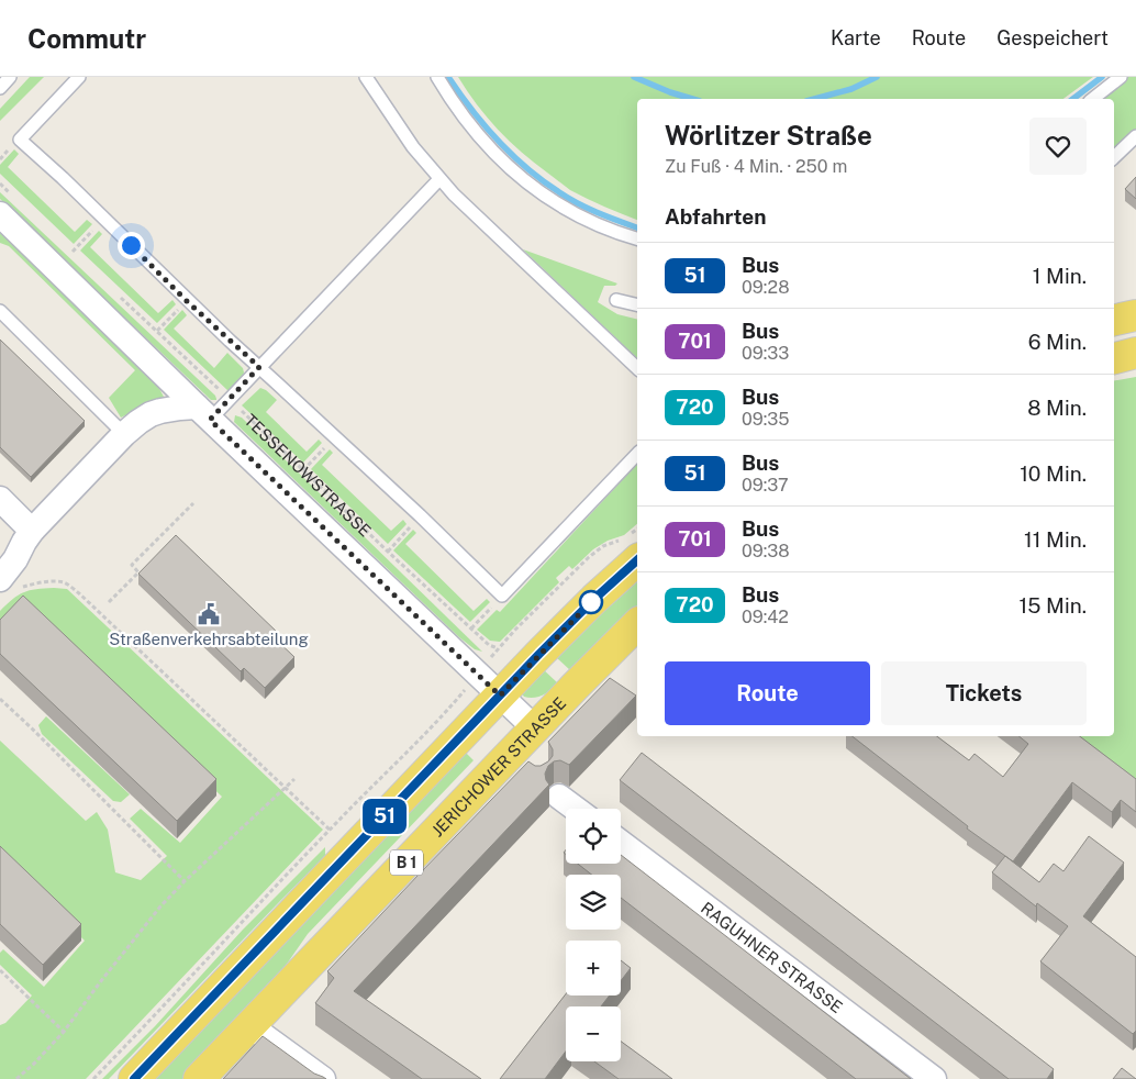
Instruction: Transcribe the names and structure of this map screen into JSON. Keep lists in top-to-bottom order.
{
  "streets": {
    "main road": ["JERICHOWER STRASSE", "B 1"],
    "street": ["TESSENOWSTRASSE", "RAGUHNER STRASSE"]
  },
  "crossings": [
    ["TESSENOWSTRASSE", "JERICHOWER STRASSE"]
  ],
  "places": {
    "public building": ["Straßenverkehrsabteilung"]
  },
  "lines": ["bus line 51"],
  "page": {
    "header": "Commutr",
    "nav": ["Karte", "Route", "Gespeichert"],
    "on_map": "51",
    "heading": [
      ["Wörlitzer Straße", "Zu Fuß · 4 Min. · 250 m"],
      "Abfahrten"
    ],
    "list": [
      {
        "mark": "51",
        "name": "Bus",
        "note": "09:28",
        "value": "1 Min."
      },
      {
        "mark": "701",
        "name": "Bus",
        "note": "09:33",
        "value": "6 Min."
      },
      {
        "mark": "720",
        "name": "Bus",
        "note": "09:35",
        "value": "8 Min."
      },
      {
        "mark": "51",
        "name": "Bus",
        "note": "09:37",
        "value": "10 Min."
      },
      {
        "mark": "701",
        "name": "Bus",
        "note": "09:38",
        "value": "11 Min."
      },
      {
        "mark": "720",
        "name": "Bus",
        "note": "09:42",
        "value": "15 Min."
      }
    ],
    "buttons": ["Route", "Tickets"],
    "map_buttons": ["+", "−"]
  }
}
